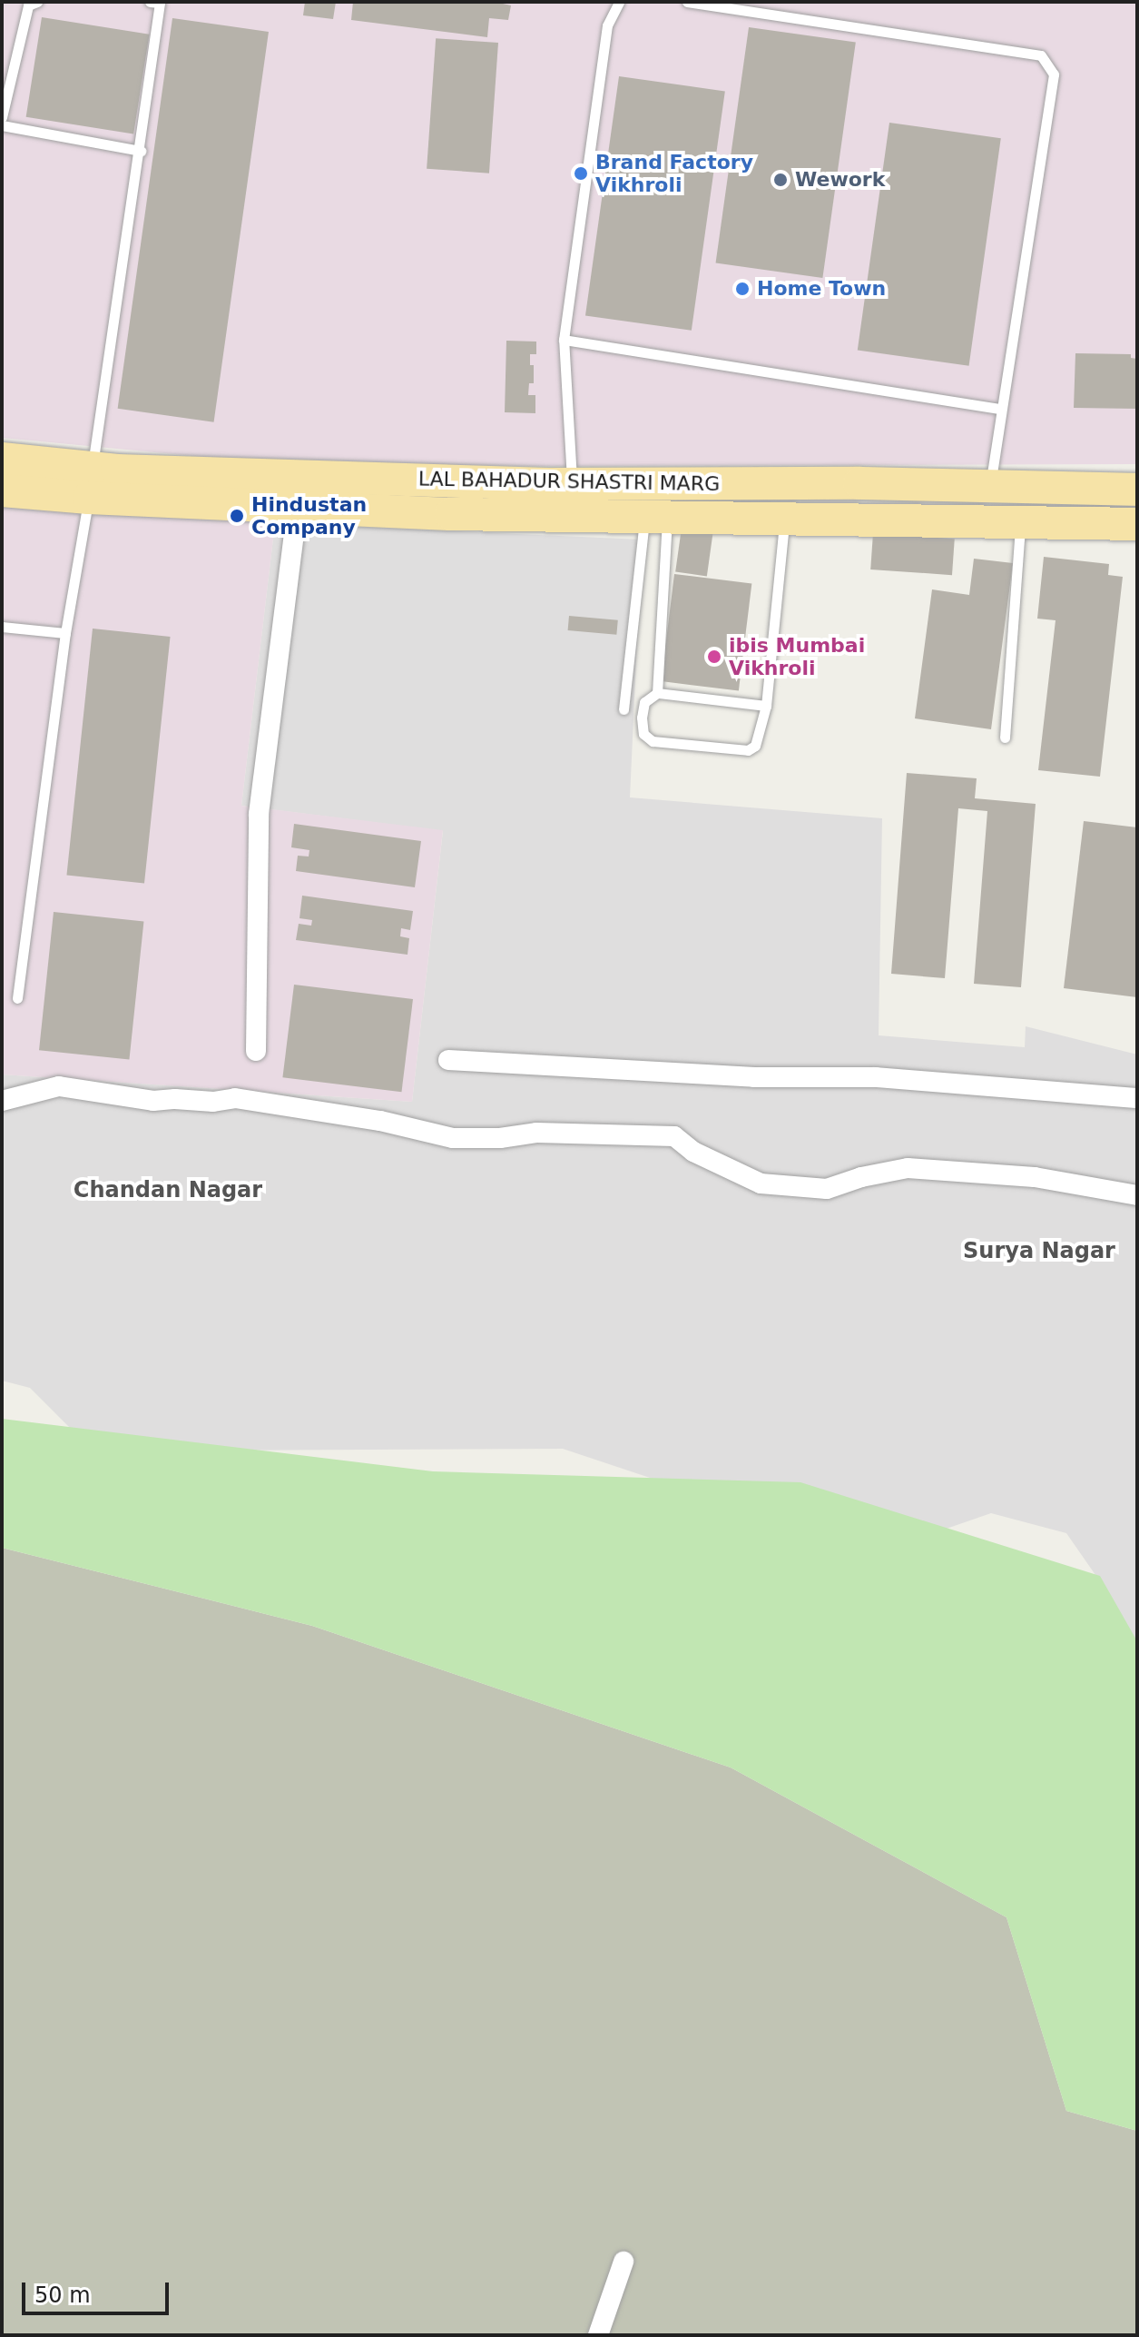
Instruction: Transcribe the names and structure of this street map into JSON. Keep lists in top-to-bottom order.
{
  "streets": {
    "main road": ["LAL BAHADUR SHASTRI MARG"]
  },
  "districts": ["Chandan Nagar", "Surya Nagar"],
  "places": [
    "Brand Factory Vikhroli",
    "Wework",
    "Home Town",
    "Hindustan Company",
    "ibis Mumbai Vikhroli"
  ],
  "scale_bar": "50 m"
}
